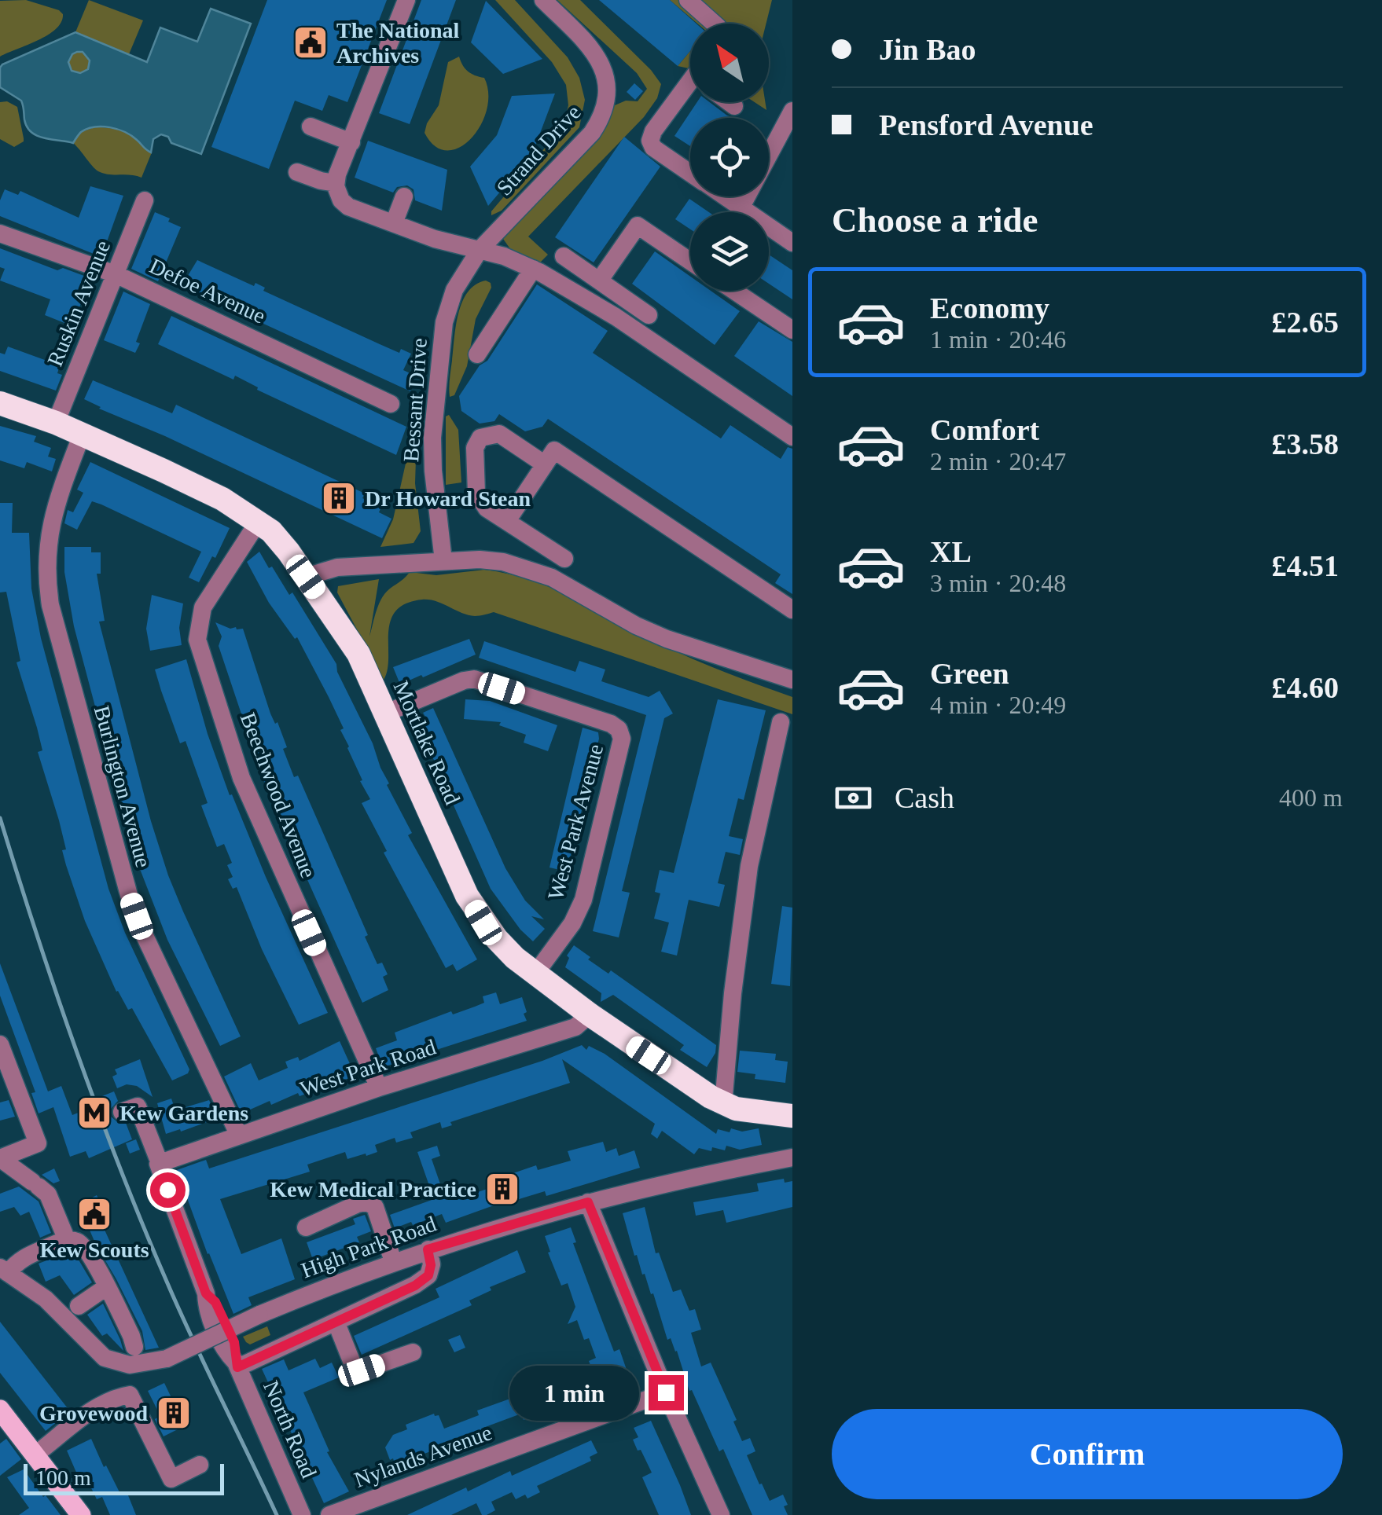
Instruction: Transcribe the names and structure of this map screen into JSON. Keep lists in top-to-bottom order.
{
  "streets": {
    "highway": ["Mortlake Road"],
    "street": [
      "Strand Drive",
      "Defoe Avenue",
      "Ruskin Avenue",
      "Bessant Drive",
      "Burlington Avenue",
      "Beechwood Avenue",
      "West Park Avenue",
      "West Park Road",
      "High Park Road",
      "North Road",
      "Nylands Avenue"
    ]
  },
  "crossings": [
    ["Strand Drive", "Bessant Drive"],
    ["Defoe Avenue", "Ruskin Avenue"],
    ["Ruskin Avenue", "Mortlake Road"],
    ["Mortlake Road", "Burlington Avenue"],
    ["Mortlake Road", "Beechwood Avenue"],
    ["Mortlake Road", "West Park Avenue"],
    ["Mortlake Road", "West Park Road"],
    ["Burlington Avenue", "West Park Road"],
    ["Beechwood Avenue", "West Park Road"],
    ["West Park Road", "North Road"]
  ],
  "places": {
    "public building": ["The National Archives", "Kew Scouts"],
    "building": ["Dr Howard Stean", "Kew Medical Practice", "Grovewood"],
    "metro station": ["Kew Gardens"]
  },
  "scale_bar": "100 m",
  "north": "top left",
  "page": {
    "banner": ["Jin Bao", "Pensford Avenue"],
    "heading": "Choose a ride",
    "list": [
      {
        "name": "Economy",
        "note": "1 min · 20:46",
        "value": "£2.65"
      },
      {
        "name": "Comfort",
        "note": "2 min · 20:47",
        "value": "£3.58"
      },
      {
        "name": "XL",
        "note": "3 min · 20:48",
        "value": "£4.51"
      },
      {
        "name": "Green",
        "note": "4 min · 20:49",
        "value": "£4.60"
      }
    ],
    "pay": ["Cash", "400 m"],
    "bubble": "1 min",
    "buttons": "Confirm",
    "scale": "100 m"
  }
}
